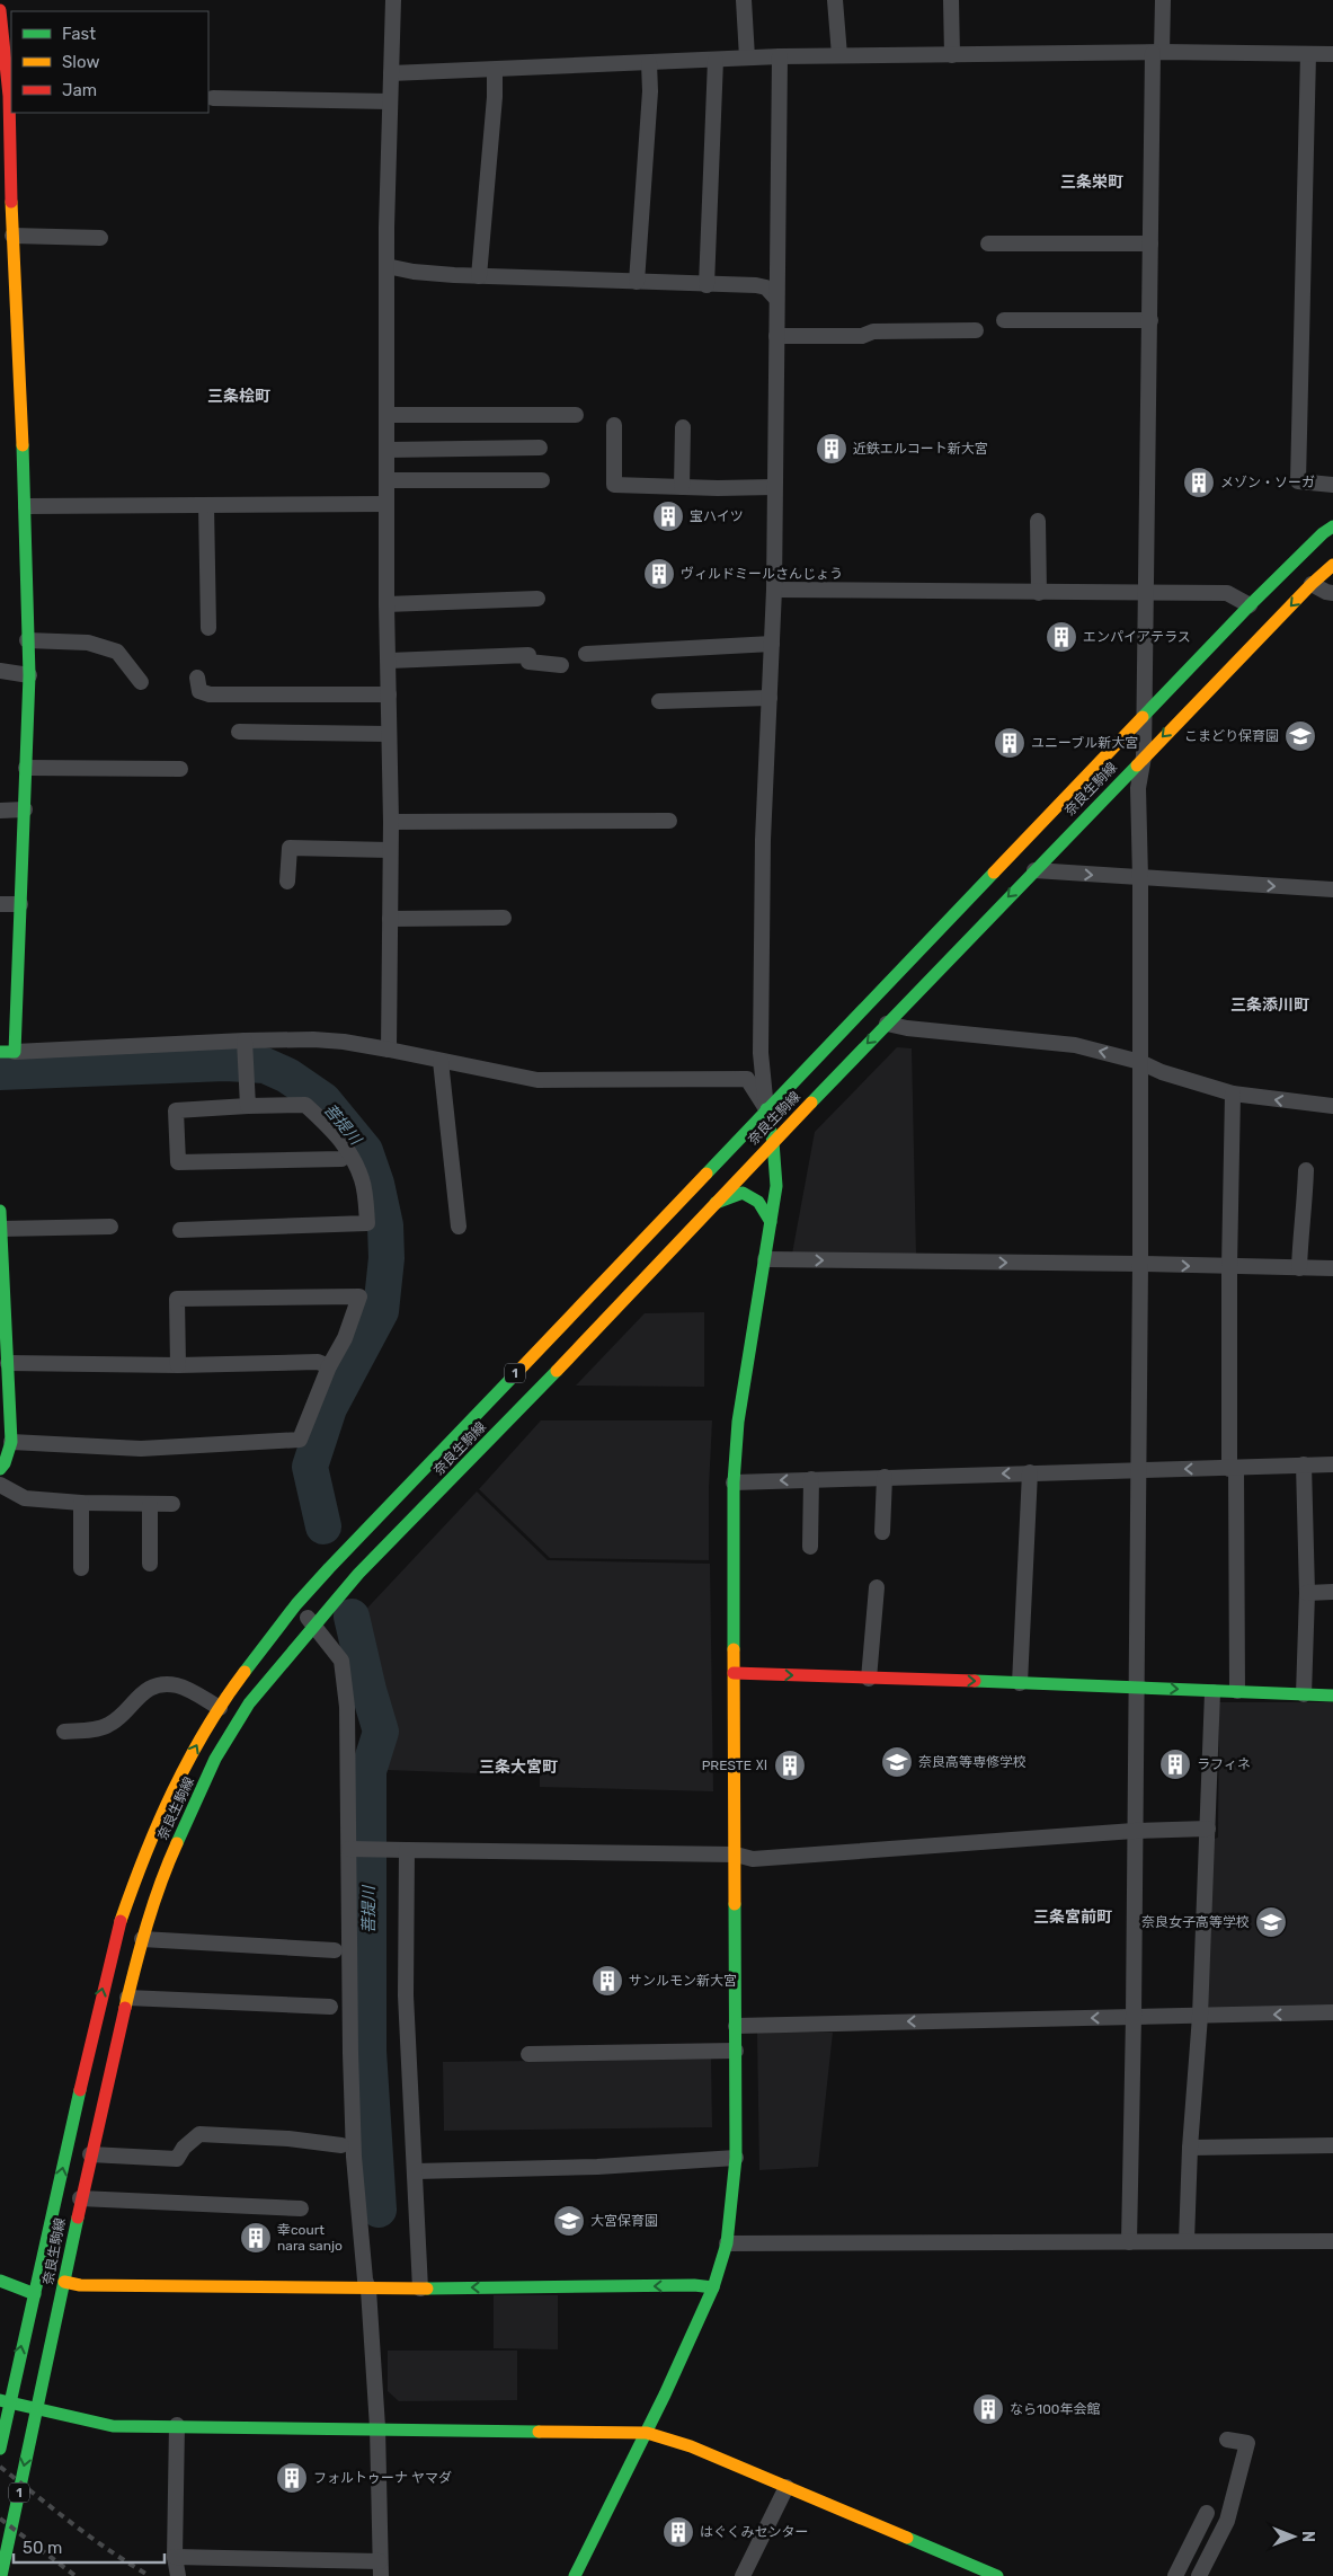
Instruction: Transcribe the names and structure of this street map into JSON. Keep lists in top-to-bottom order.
{
  "streets": {
    "street": ["奈良生駒線", "1"]
  },
  "districts": [
    "三条栄町",
    "三条桧町",
    "三条添川町",
    "三条大宮町",
    "三条宮前町"
  ],
  "water": ["菩提川"],
  "places": {
    "building": [
      "近鉄エルコート新大宮",
      "メゾン・ソーガ",
      "宝ハイツ",
      "ヴィルドミールさんじょう",
      "エンパイアテラス",
      "ユニーブル新大宮",
      "ラフィネ",
      "PRESTE Ⅺ",
      "サンルモン新大宮",
      "幸court nara sanjo",
      "なら100年会館",
      "フォルトゥーナ ヤマダ",
      "はぐくみセンター"
    ],
    "school or university": [
      "こまどり保育園",
      "奈良高等専修学校",
      "奈良女子高等学校",
      "大宮保育園"
    ]
  },
  "legend": ["Fast", "Slow", "Jam"],
  "scale_bar": "50 m",
  "north": "right"
}
